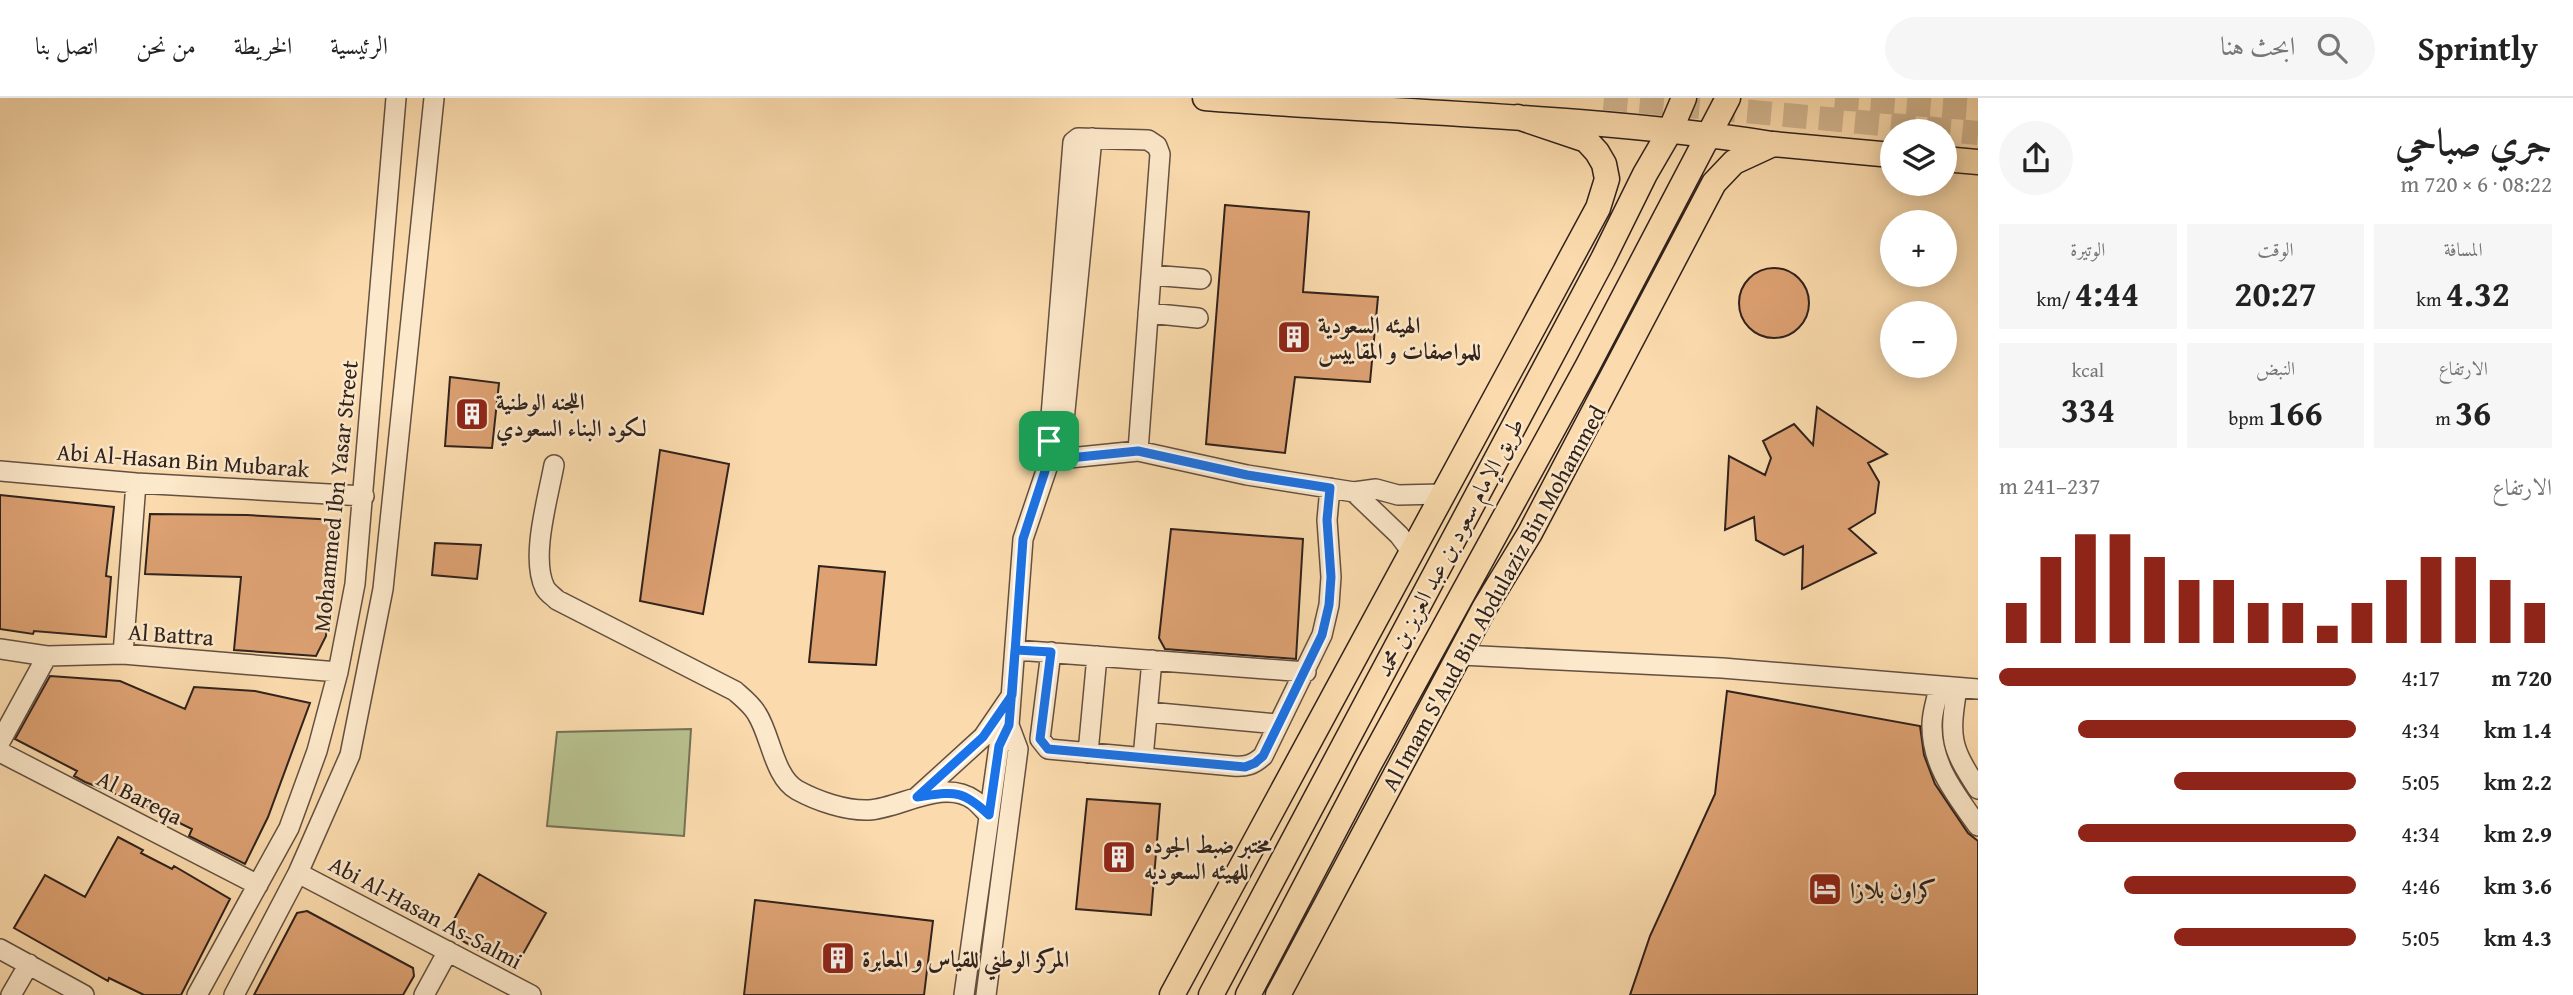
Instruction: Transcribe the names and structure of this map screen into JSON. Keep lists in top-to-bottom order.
{
  "streets": {
    "main road": ["طريق الإمام سعود بن عبد العزيز بن محمد", "Al Imam S'Aud Bin Abdulaziz Bin Mohammed"],
    "street": [
      "Abi Al-Hasan Bin Mubarak",
      "Mohammed Ibn Yasar Street",
      "Al Battra",
      "Al Bareqa",
      "Abi Al-Hasan As-Salmi"
    ]
  },
  "crossings": [
    ["Abi Al-Hasan Bin Mubarak", "Mohammed Ibn Yasar Street"],
    ["Mohammed Ibn Yasar Street", "Al Battra"],
    ["Mohammed Ibn Yasar Street", "Al Bareqa"]
  ],
  "places": {
    "building": [
      "الهيئه السعودية للمواصفات و المقاييس",
      "اللجنه الوطنية لكود البناء السعودي",
      "مختبر ضبط الجوده للهيئه السعوديه",
      "المركز الوطني للقياس و المعابرة"
    ],
    "hotel": ["كراون بلازا"]
  },
  "page": {
    "header": "Sprintly",
    "search": "ابحث هنا",
    "nav": [
      "الرئيسية",
      "الخريطة",
      "من نحن",
      "اتصل بنا"
    ],
    "heading": ["جري صباحي", "08:22 · 6 × 720 m"],
    "map_buttons": ["+", "−"],
    "stats": [
      ["المسافة", "4.32 km"],
      ["الوقت", "20:27"],
      ["الوتيرة", "4:44 /km"],
      ["الارتفاع", "36 m"],
      ["النبض", "166 bpm"],
      ["kcal", "334"]
    ],
    "chart": ["الارتفاع", "237–241 m"],
    "list": [
      {
        "name": "720 m",
        "note": "4:17"
      },
      {
        "name": "1.4 km",
        "note": "4:34"
      },
      {
        "name": "2.2 km",
        "note": "5:05"
      },
      {
        "name": "2.9 km",
        "note": "4:34"
      },
      {
        "name": "3.6 km",
        "note": "4:46"
      },
      {
        "name": "4.3 km",
        "note": "5:05"
      }
    ]
  }
}
